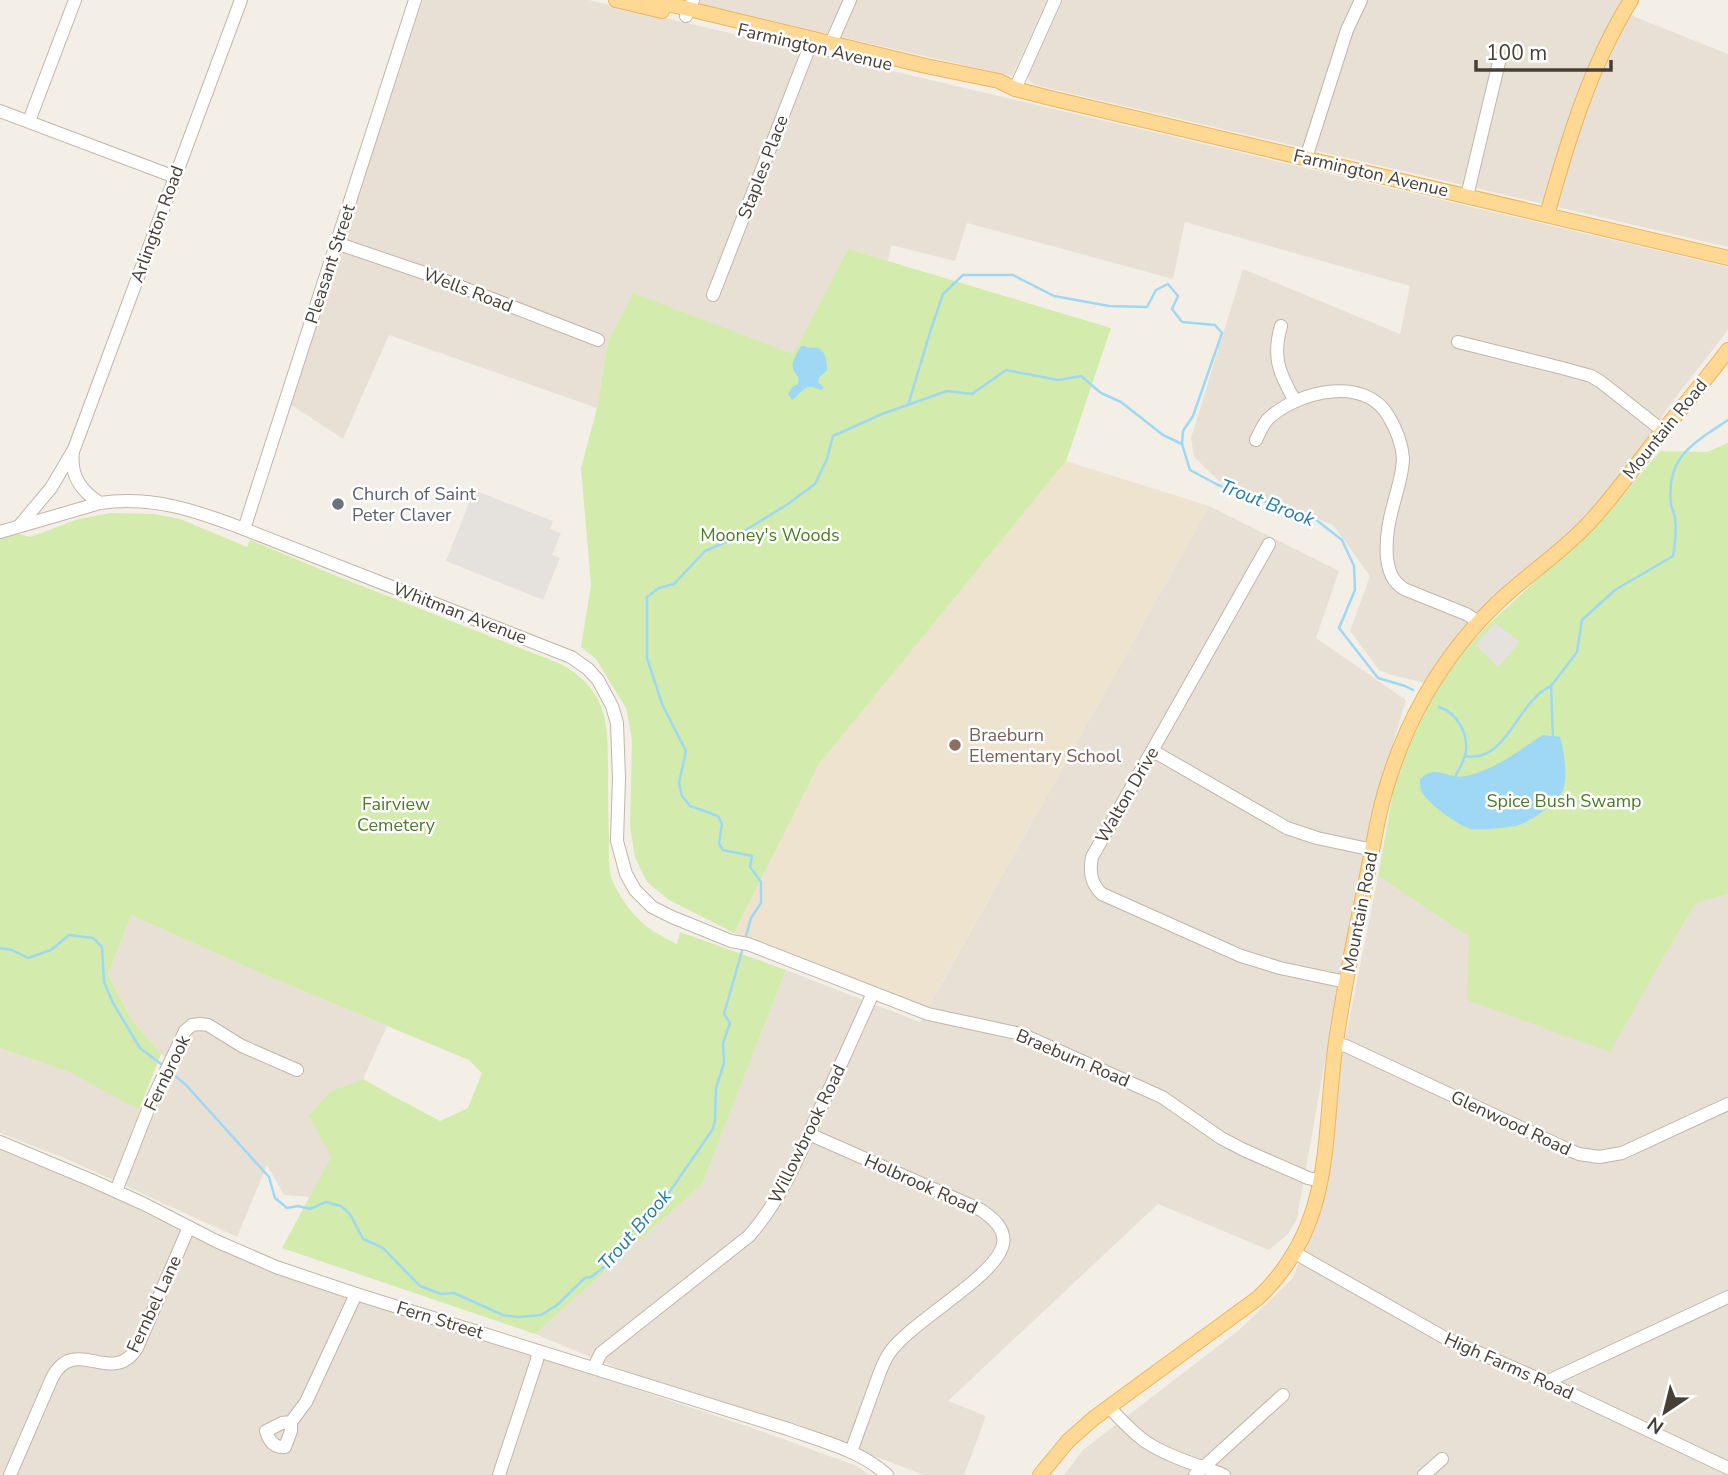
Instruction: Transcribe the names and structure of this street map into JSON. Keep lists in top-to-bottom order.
{
  "streets": {
    "main road": ["Farmington Avenue", "Mountain Road"],
    "street": [
      "Staples Place",
      "Arlington Road",
      "Pleasant Street",
      "Wells Road",
      "Whitman Avenue",
      "Walton Drive",
      "Braeburn Road",
      "Fernbrook",
      "Glenwood Road",
      "Willowbrook Road",
      "Holbrook Road",
      "Fernbel Lane",
      "Fern Street",
      "High Farms Road"
    ]
  },
  "crossings": [
    ["Farmington Avenue", "Staples Place"],
    ["Arlington Road", "Whitman Avenue"],
    ["Pleasant Street", "Wells Road"],
    ["Pleasant Street", "Whitman Avenue"],
    ["Mountain Road", "Walton Drive"],
    ["Mountain Road", "Braeburn Road"],
    ["Mountain Road", "Glenwood Road"],
    ["Mountain Road", "High Farms Road"],
    ["Whitman Avenue", "Braeburn Road"],
    ["Braeburn Road", "Willowbrook Road"],
    ["Fernbrook", "Fern Street"],
    ["Willowbrook Road", "Holbrook Road"],
    ["Willowbrook Road", "Fern Street"],
    ["Holbrook Road", "Fern Street"],
    ["Fernbel Lane", "Fern Street"]
  ],
  "water": ["Trout Brook"],
  "parks": ["Mooney's Woods", "Spice Bush Swamp", "Fairview Cemetery"],
  "places": ["Church of Saint Peter Claver", "Braeburn Elementary School"],
  "scale_bar": "100 m",
  "north": "bottom left"
}
